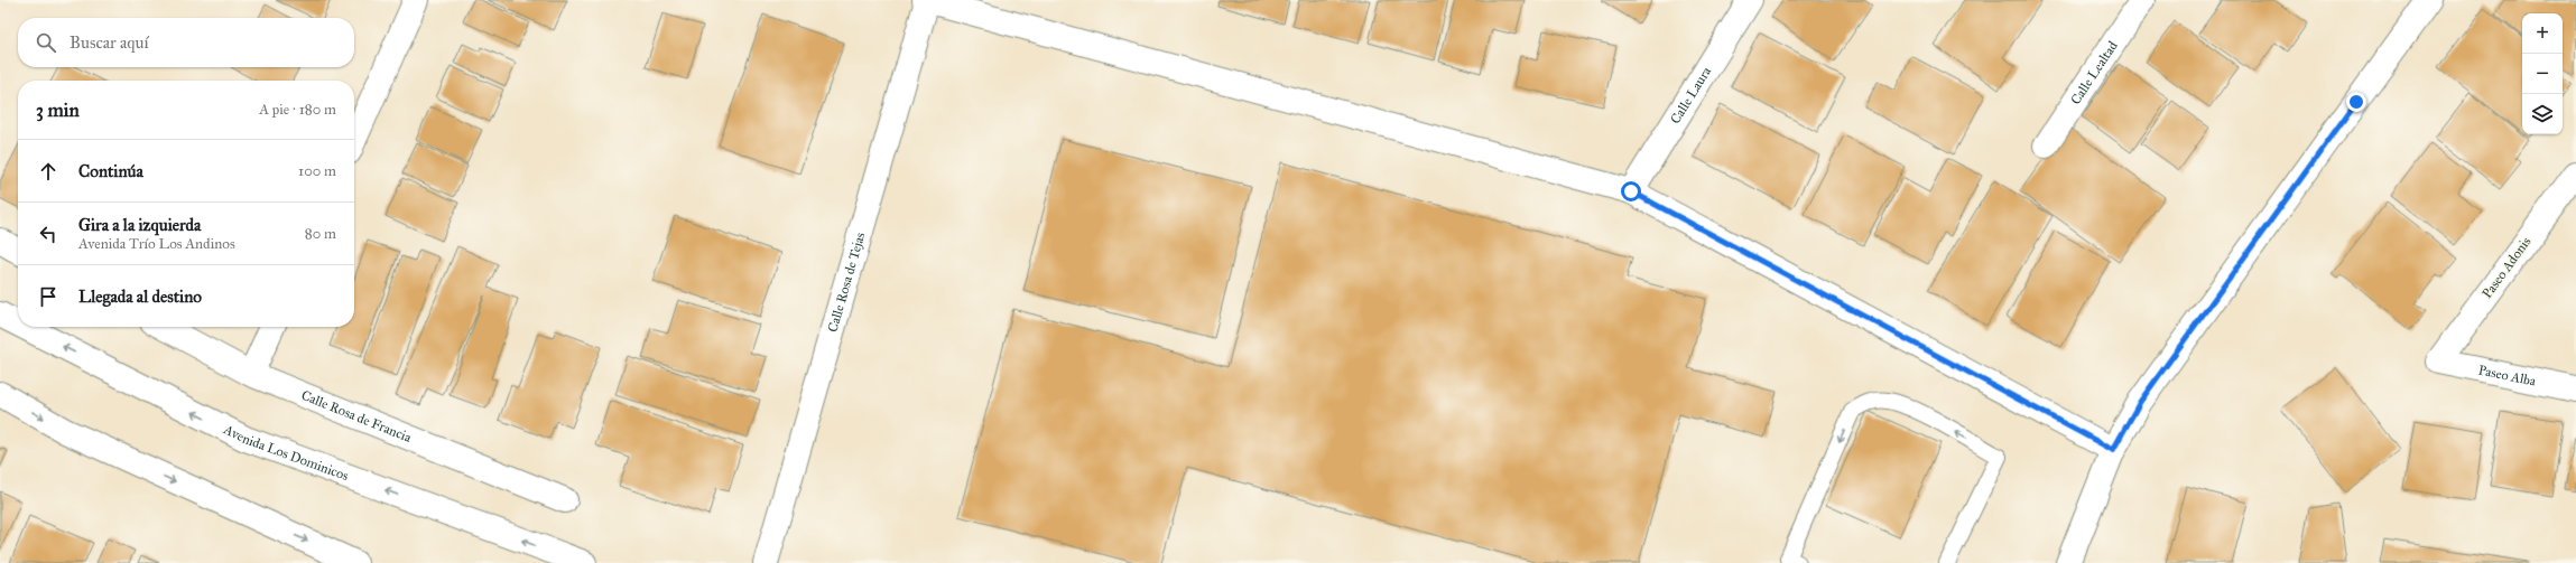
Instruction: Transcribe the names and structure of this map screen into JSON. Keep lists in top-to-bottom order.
{
  "streets": {
    "street": [
      "Calle Lealtad",
      "Calle Laura",
      "Paseo Adonis",
      "Calle Rosa de Tejas",
      "Paseo Alba",
      "Calle Rosa de Francia",
      "Avenida Los Dominicos"
    ]
  },
  "crossings": [
    ["Paseo Adonis", "Paseo Alba"]
  ],
  "page": {
    "map_buttons": ["+", "−"],
    "search": "Buscar aquí",
    "heading": ["3 min", "A pie · 180 m"],
    "list": [
      ["Continúa", "100 m"],
      ["Gira a la izquierda", "Avenida Trío Los Andinos", "80 m"],
      "Llegada al destino"
    ]
  }
}
